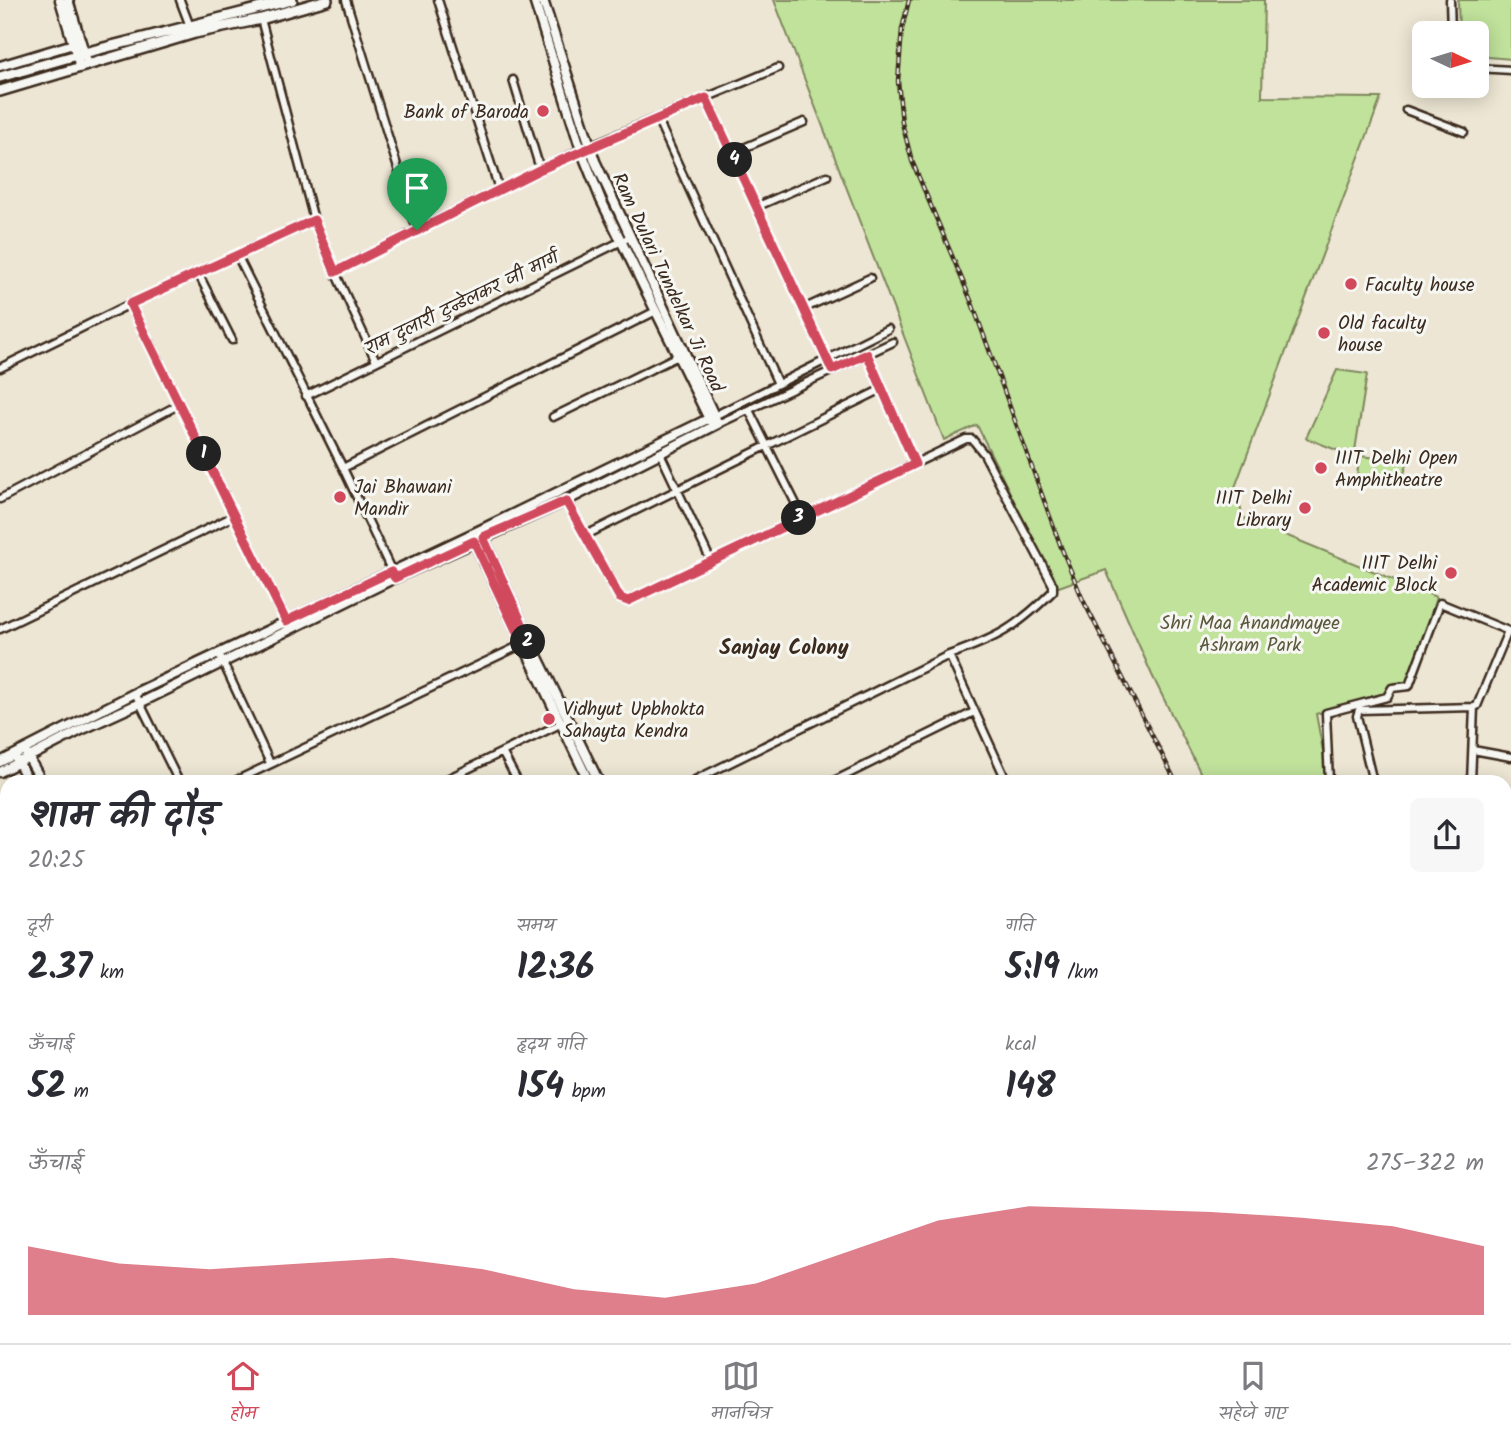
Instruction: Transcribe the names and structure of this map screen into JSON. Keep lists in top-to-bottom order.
{
  "streets": {
    "street": ["Ram Dulari Tundelkar Ji Road", "राम दुलारी टुन्डेलकर जी मार्ग"]
  },
  "crossings": [
    ["Ram Dulari Tundelkar Ji Road", "राम दुलारी टुन्डेलकर जी मार्ग"]
  ],
  "districts": ["Sanjay Colony"],
  "parks": ["Shri Maa Anandmayee Ashram Park"],
  "places": [
    "Bank of Baroda",
    "Faculty house",
    "Old faculty house",
    "IIIT Delhi Open Amphitheatre",
    "Jai Bhawani Mandir",
    "IIIT Delhi Library",
    "IIIT Delhi Academic Block",
    "Vidhyut Upbhokta Sahayta Kendra"
  ],
  "north": "right",
  "page": {
    "pins": [
      "4",
      "1",
      "3",
      "2"
    ],
    "heading": ["शाम की दौड़", "20:25"],
    "stats": [
      ["दूरी", "2.37 km"],
      ["समय", "12:36"],
      ["गति", "5:19 /km"],
      ["ऊँचाई", "52 m"],
      ["हृदय गति", "154 bpm"],
      ["kcal", "148"]
    ],
    "chart": ["ऊँचाई", "275–322 m"],
    "tabs": ["होम", "मानचित्र", "सहेजे गए"]
  }
}
